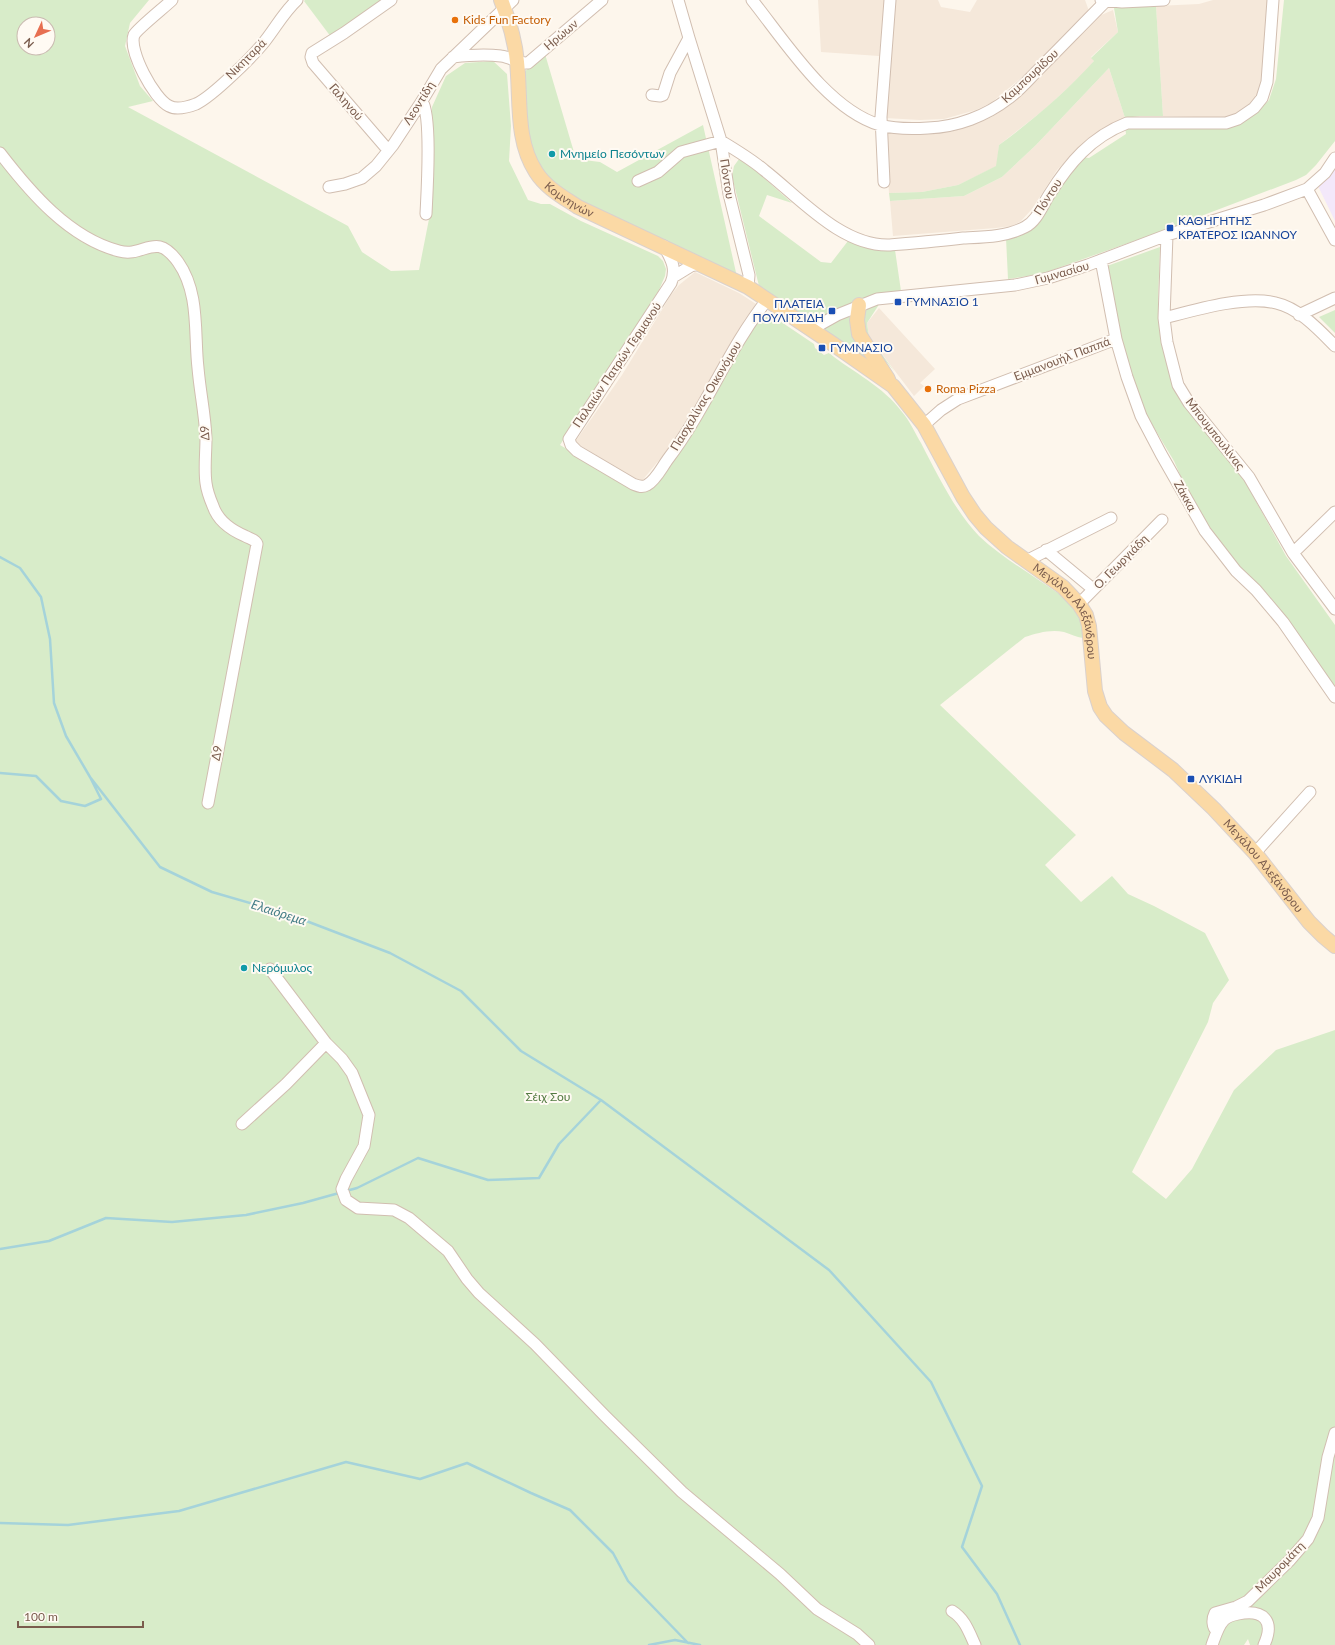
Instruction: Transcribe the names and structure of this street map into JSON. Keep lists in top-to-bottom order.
{
  "streets": {
    "main road": ["Κομνηνών", "Μεγάλου Αλεξάνδρου"],
    "street": [
      "Ηρώων",
      "Νικηταρά",
      "Καμπουρίδου",
      "Γαληνού",
      "Λεοντίδη",
      "Πόντου",
      "Γυμνασίου",
      "Εμμανουήλ Παππά",
      "Παλαιών Πατρών Γερμανού",
      "Πασχαλίνας Οικονόμου",
      "Δ9",
      "Μπουμπουλίνας",
      "Ζάκκα",
      "Ο. Γεωργιάδη",
      "Μαυρομάτη"
    ]
  },
  "crossings": [
    ["Ηρώων", "Κομνηνών"],
    ["Γαληνού", "Λεοντίδη"],
    ["Λεοντίδη", "Κομνηνών"],
    ["Πόντου", "Κομνηνών"],
    ["Κομνηνών", "Πασχαλίνας Οικονόμου"],
    ["Κομνηνών", "Μεγάλου Αλεξάνδρου"],
    ["Γυμνασίου", "Μπουμπουλίνας"],
    ["Γυμνασίου", "Ζάκκα"],
    ["Γυμνασίου", "Μεγάλου Αλεξάνδρου"],
    ["Εμμανουήλ Παππά", "Ζάκκα"],
    ["Εμμανουήλ Παππά", "Μεγάλου Αλεξάνδρου"],
    ["Παλαιών Πατρών Γερμανού", "Πασχαλίνας Οικονόμου"],
    ["Πασχαλίνας Οικονόμου", "Μεγάλου Αλεξάνδρου"],
    ["Ο. Γεωργιάδη", "Μεγάλου Αλεξάνδρου"]
  ],
  "water": ["Ελαιόρεμα"],
  "parks": ["Σέιχ Σου"],
  "places": {
    "other": [
      "Kids Fun Factory",
      "Μνημείο Πεσόντων",
      "Roma Pizza",
      "Νερόμυλος"
    ],
    "transit": [
      "ΚΑΘΗΓΗΤΗΣ ΚΡΑΤΕΡΟΣ ΙΩΑΝΝΟΥ",
      "ΓΥΜΝΑΣΙΟ 1",
      "ΠΛΑΤΕΙΑ ΠΟΥΛΙΤΣΙΔΗ",
      "ΓΥΜΝΑΣΙΟ",
      "ΛΥΚΙΔΗ"
    ]
  },
  "scale_bar": "100 m",
  "north": "bottom left"
}
